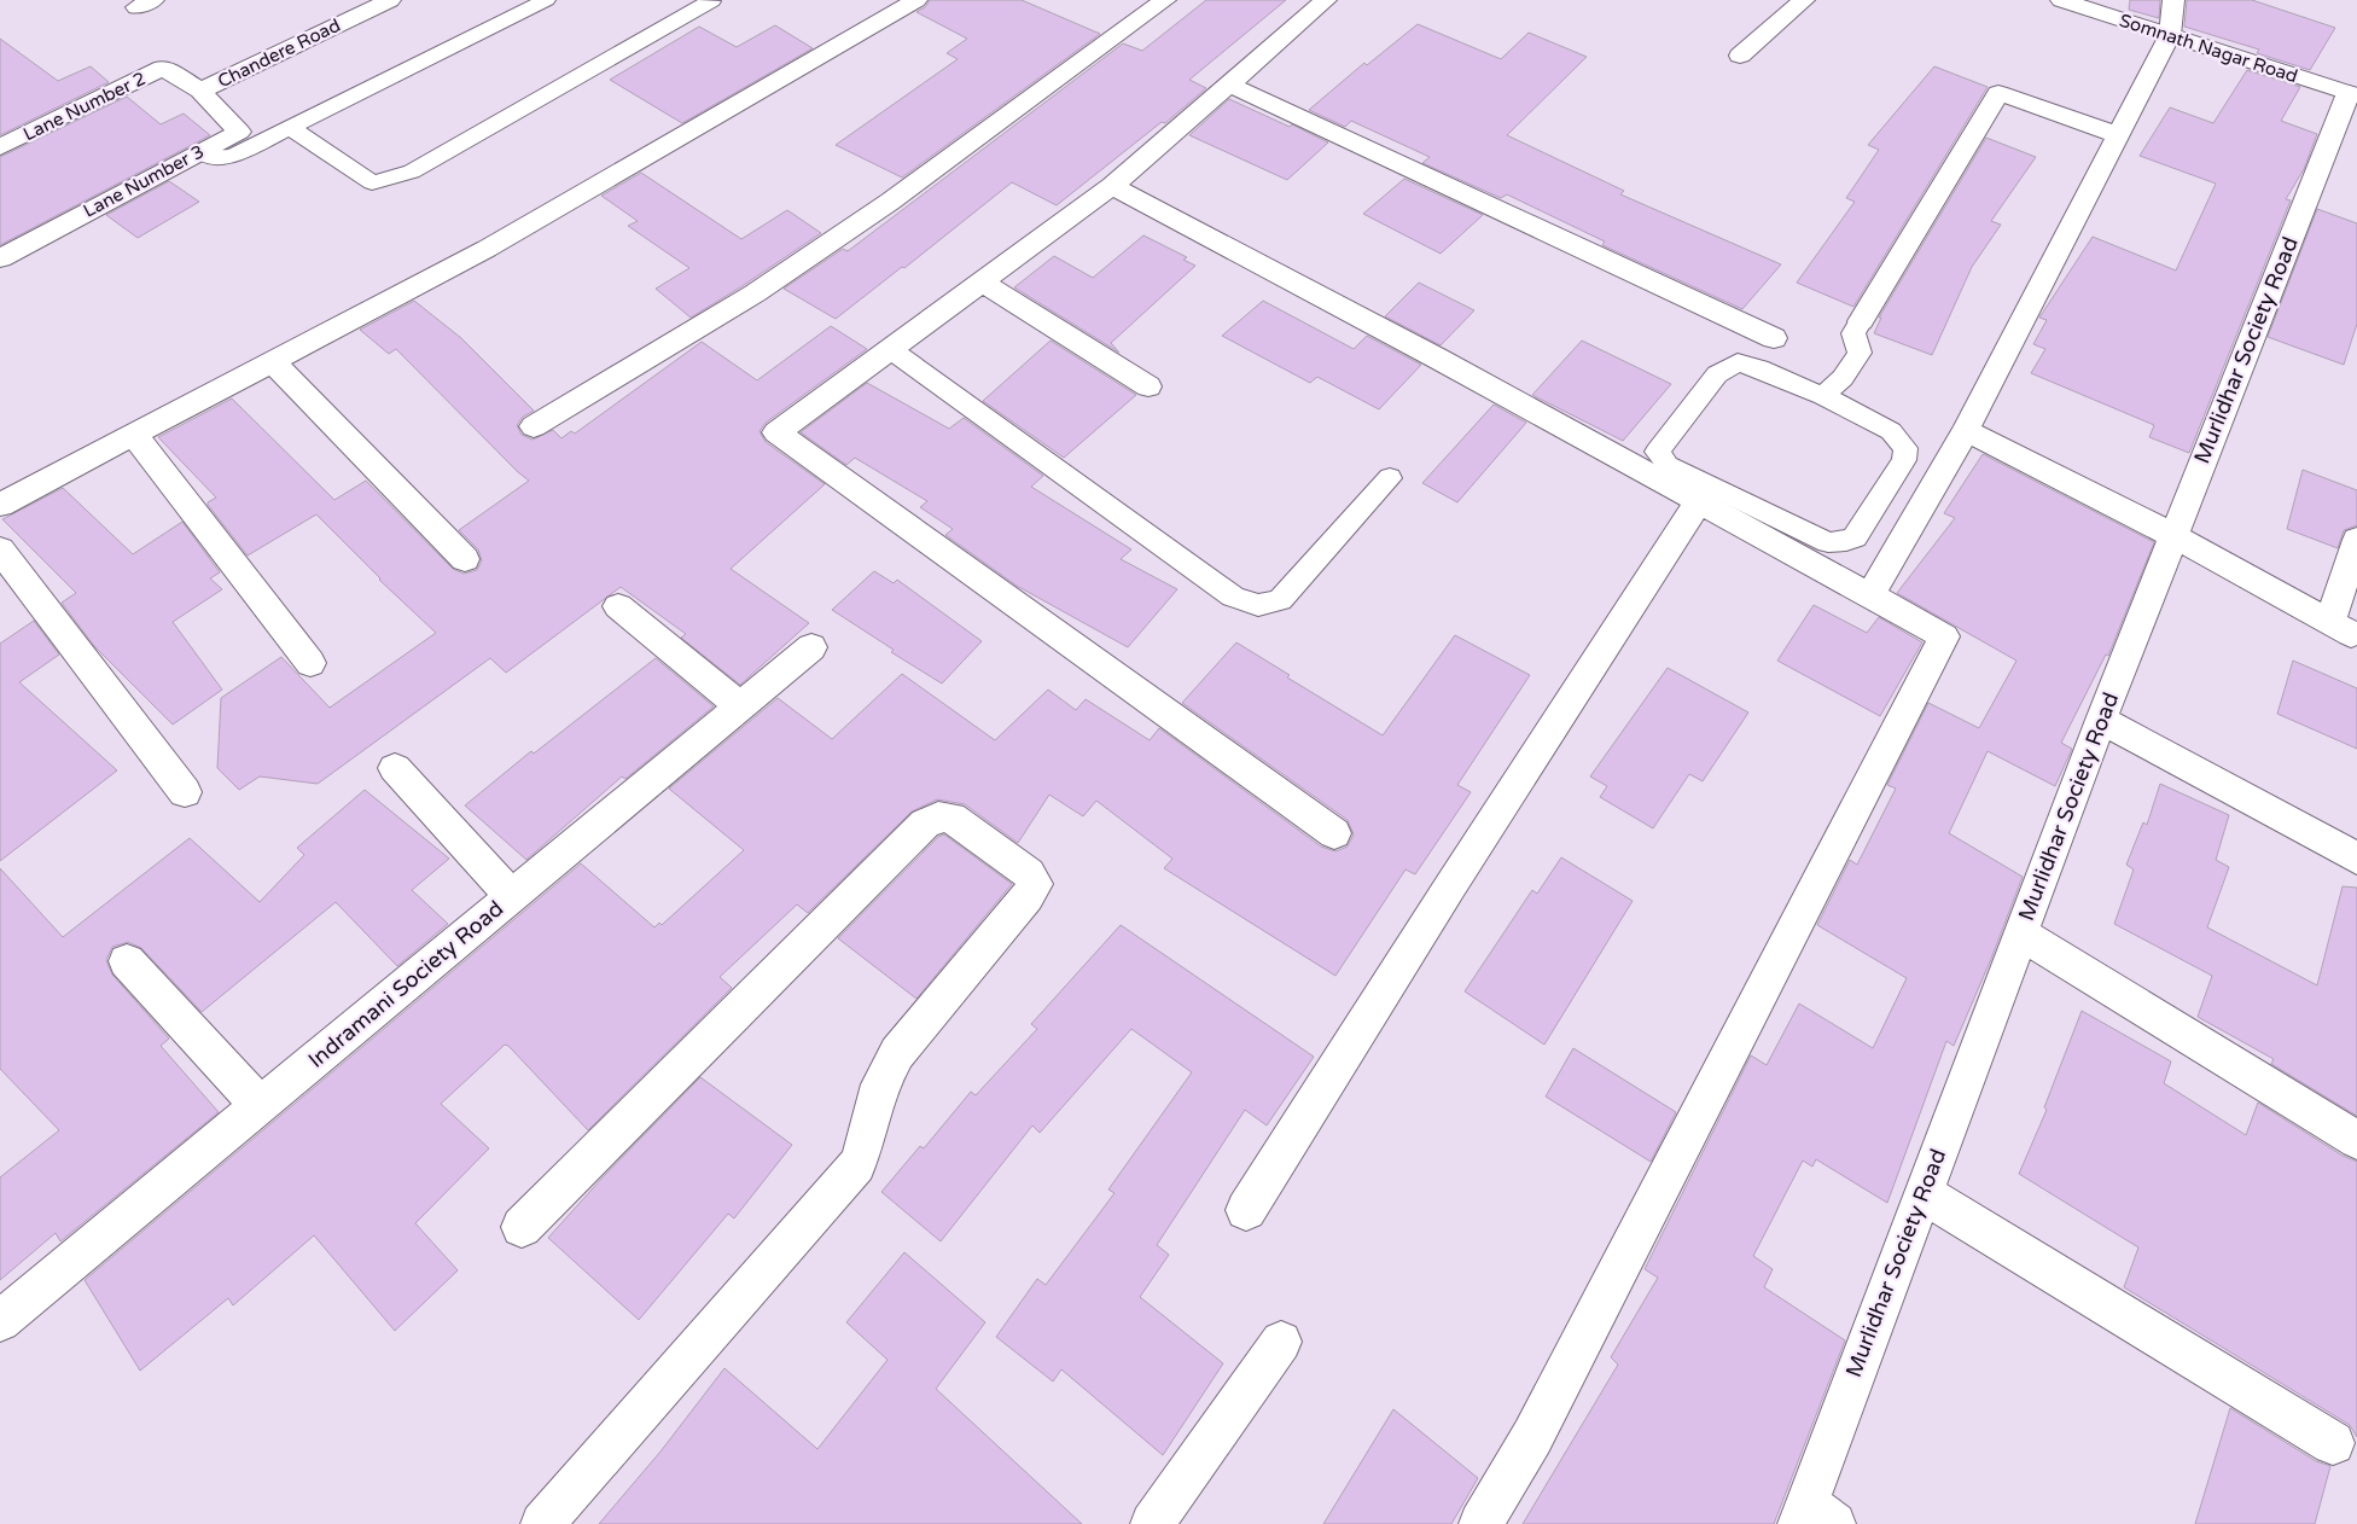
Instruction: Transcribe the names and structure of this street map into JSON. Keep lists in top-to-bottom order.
{
  "streets": {
    "street": [
      "Somnath Nagar Road",
      "Chandere Road",
      "Lane Number 2",
      "Lane Number 3",
      "Murlidhar Society Road",
      "Indramani Society Road"
    ]
  },
  "crossings": [
    ["Somnath Nagar Road", "Murlidhar Society Road"],
    ["Chandere Road", "Lane Number 2"],
    ["Chandere Road", "Lane Number 3"],
    ["Lane Number 2", "Lane Number 3"]
  ]
}
